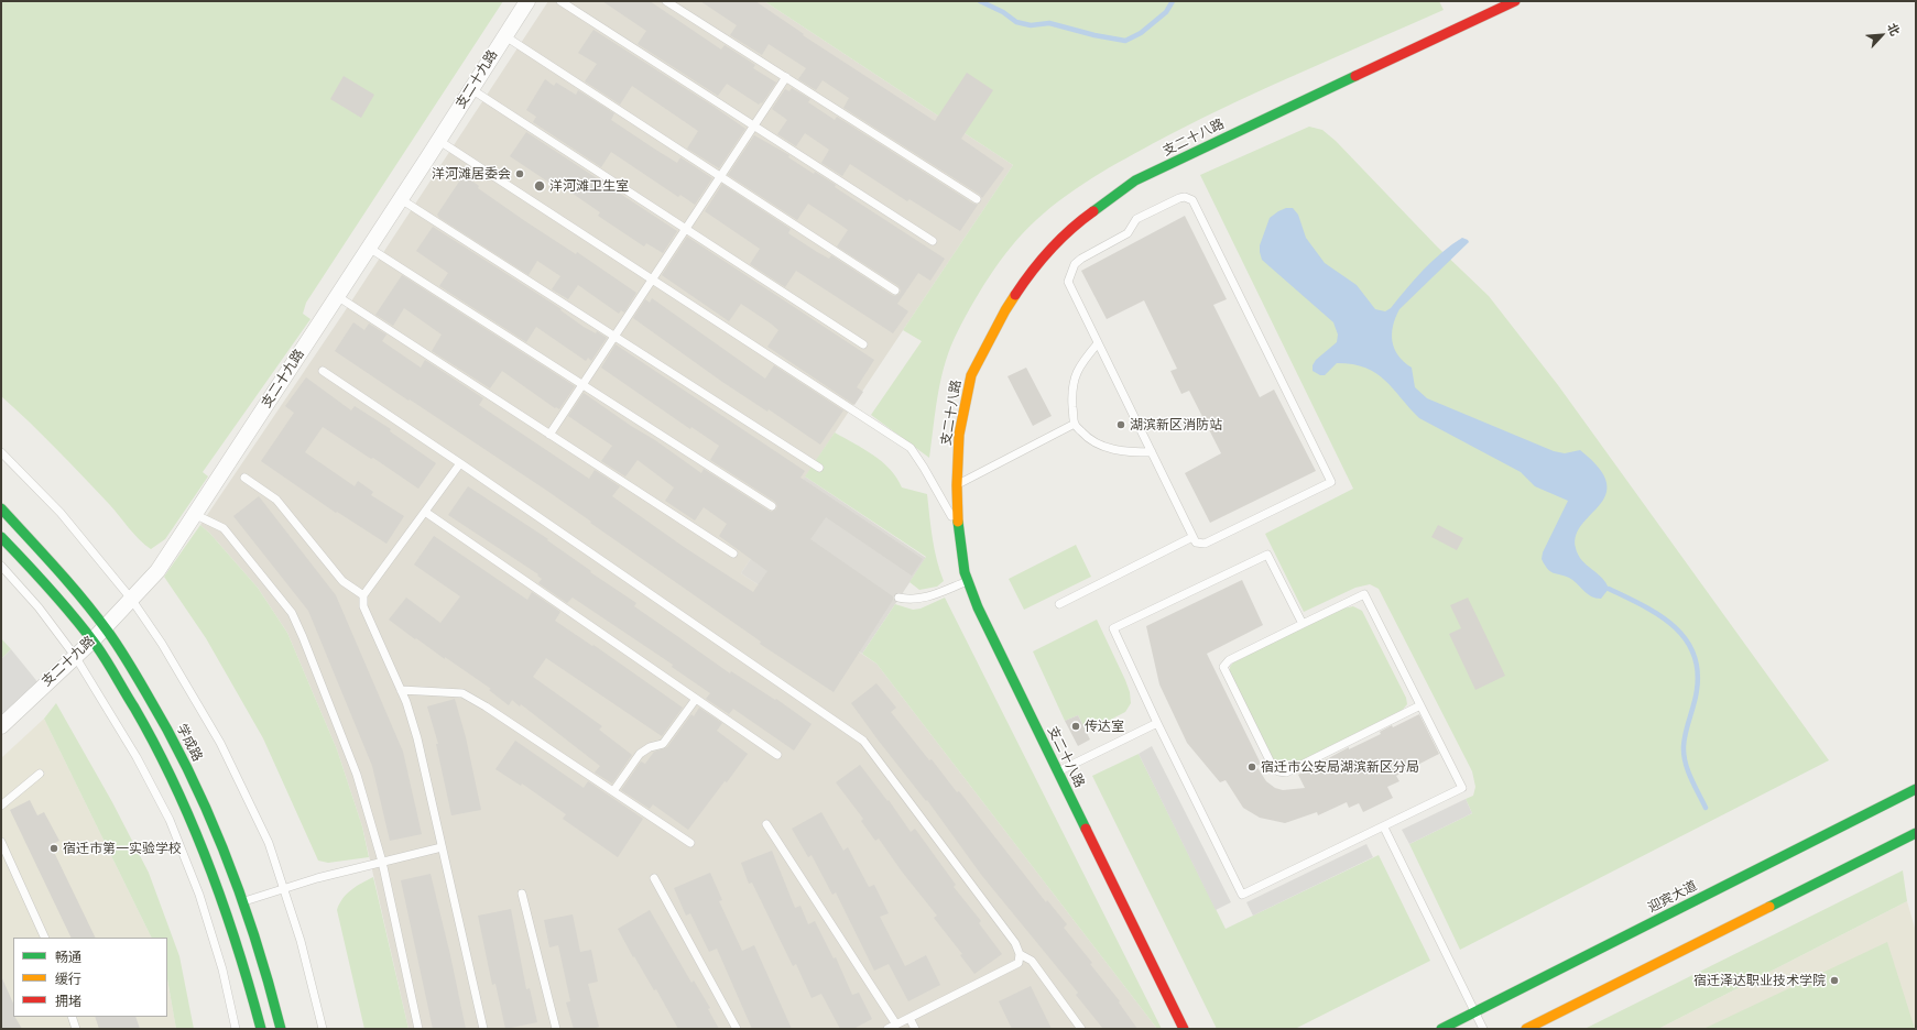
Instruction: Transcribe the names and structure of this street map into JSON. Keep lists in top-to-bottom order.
{
  "streets": {
    "main road": ["支二十八路", "学成路", "迎宾大道"],
    "street": ["支二十九路"]
  },
  "crossings": [
    ["支二十九路", "学成路"]
  ],
  "places": [
    "洋河滩居委会",
    "洋河滩卫生室",
    "湖滨新区消防站",
    "传达室",
    "宿迁市公安局湖滨新区分局",
    "宿迁市第一实验学校",
    "宿迁泽达职业技术学院"
  ],
  "legend": ["畅通", "缓行", "拥堵"],
  "north": "top right"
}
